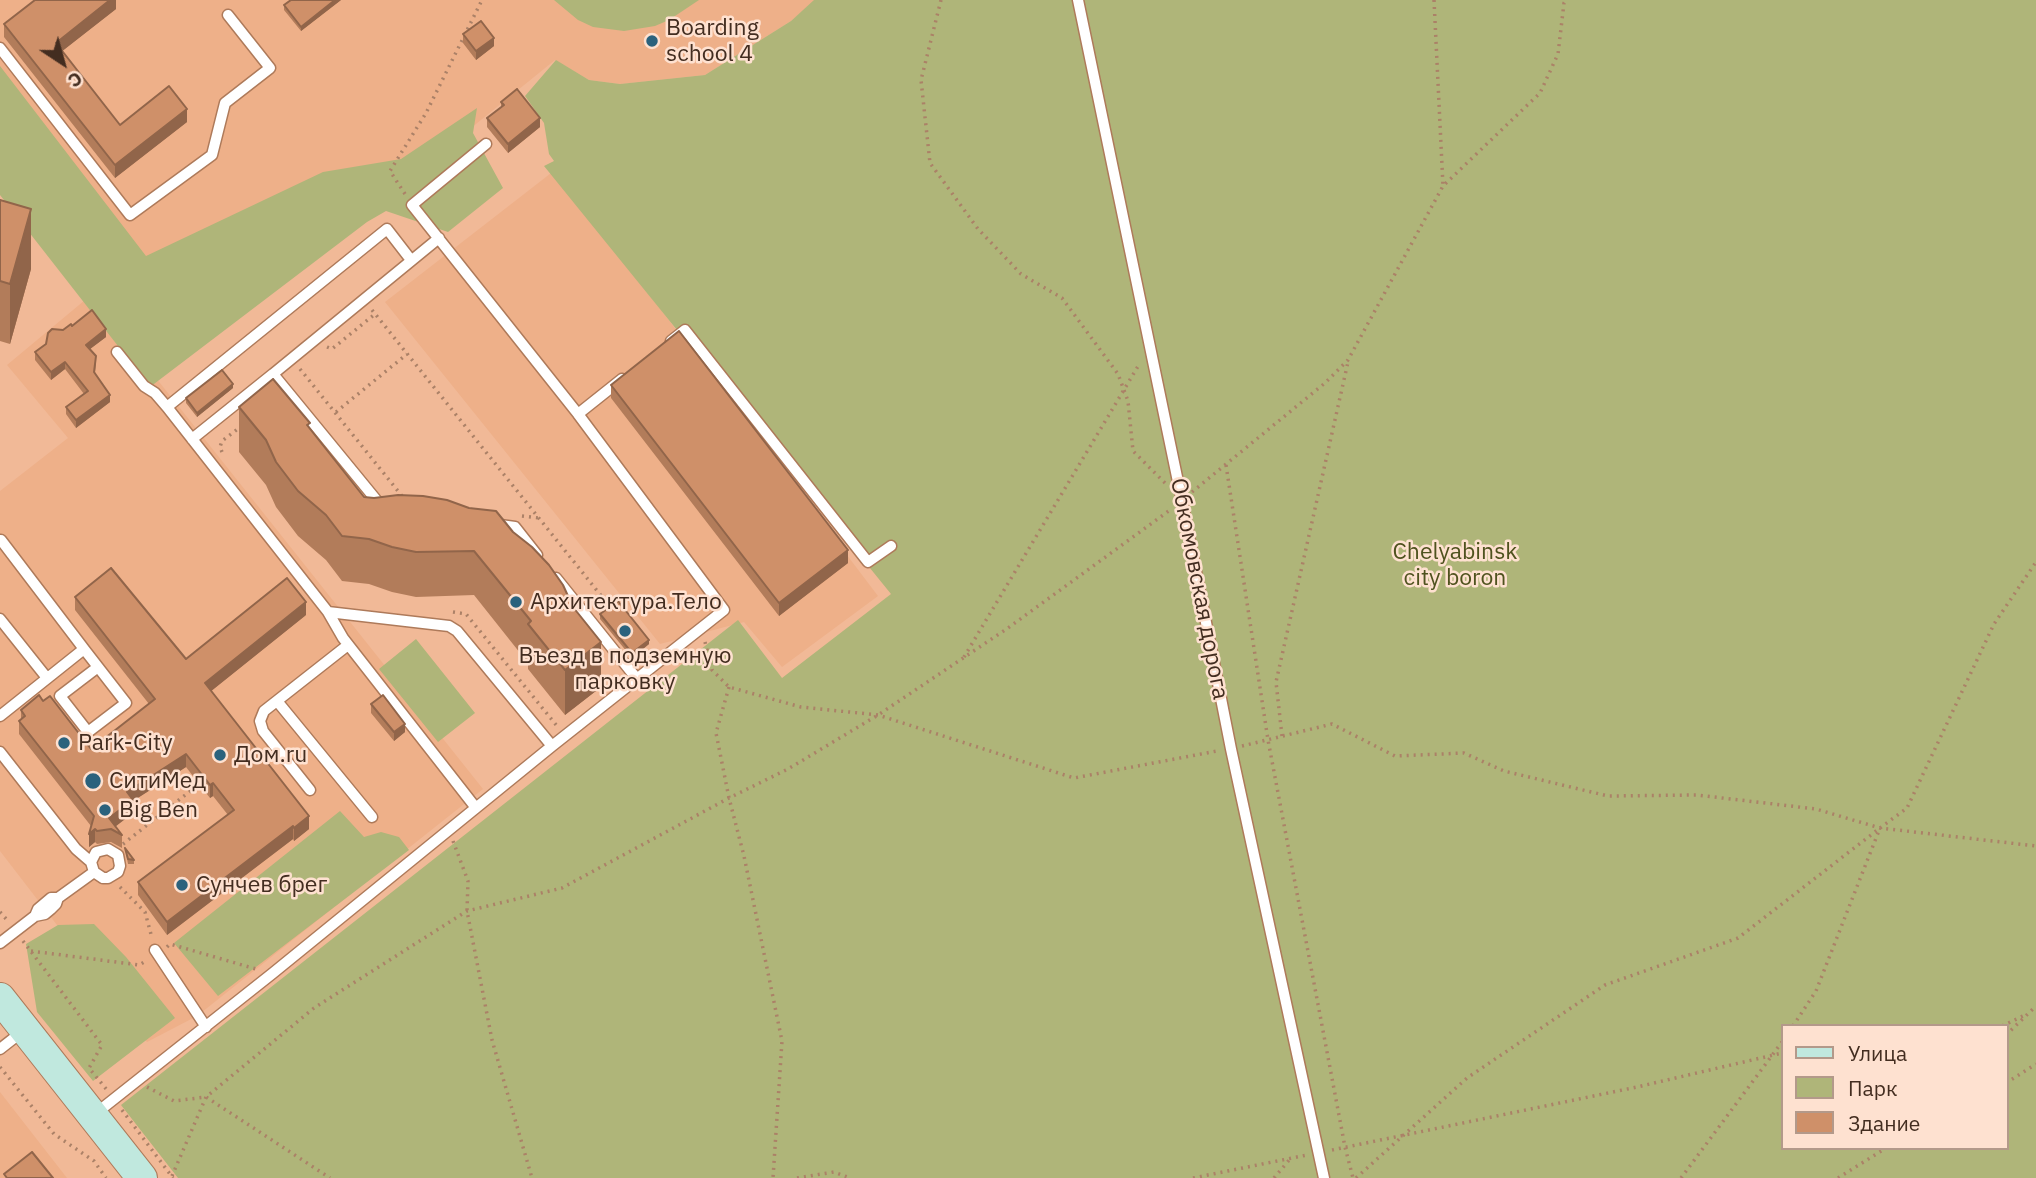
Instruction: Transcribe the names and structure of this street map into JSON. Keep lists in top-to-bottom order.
{
  "streets": {
    "lane": ["Обкомовская дорога"]
  },
  "parks": ["Chelyabinsk city boron"],
  "places": [
    "Boarding school 4",
    "Архитектура.Тело",
    "Въезд в подземную парковку",
    "Park-City",
    "Дом.ru",
    "СитиМед",
    "Big Ben",
    "Сунчев брег"
  ],
  "legend": ["Улица", "Парк", "Здание"],
  "north": "bottom right"
}
